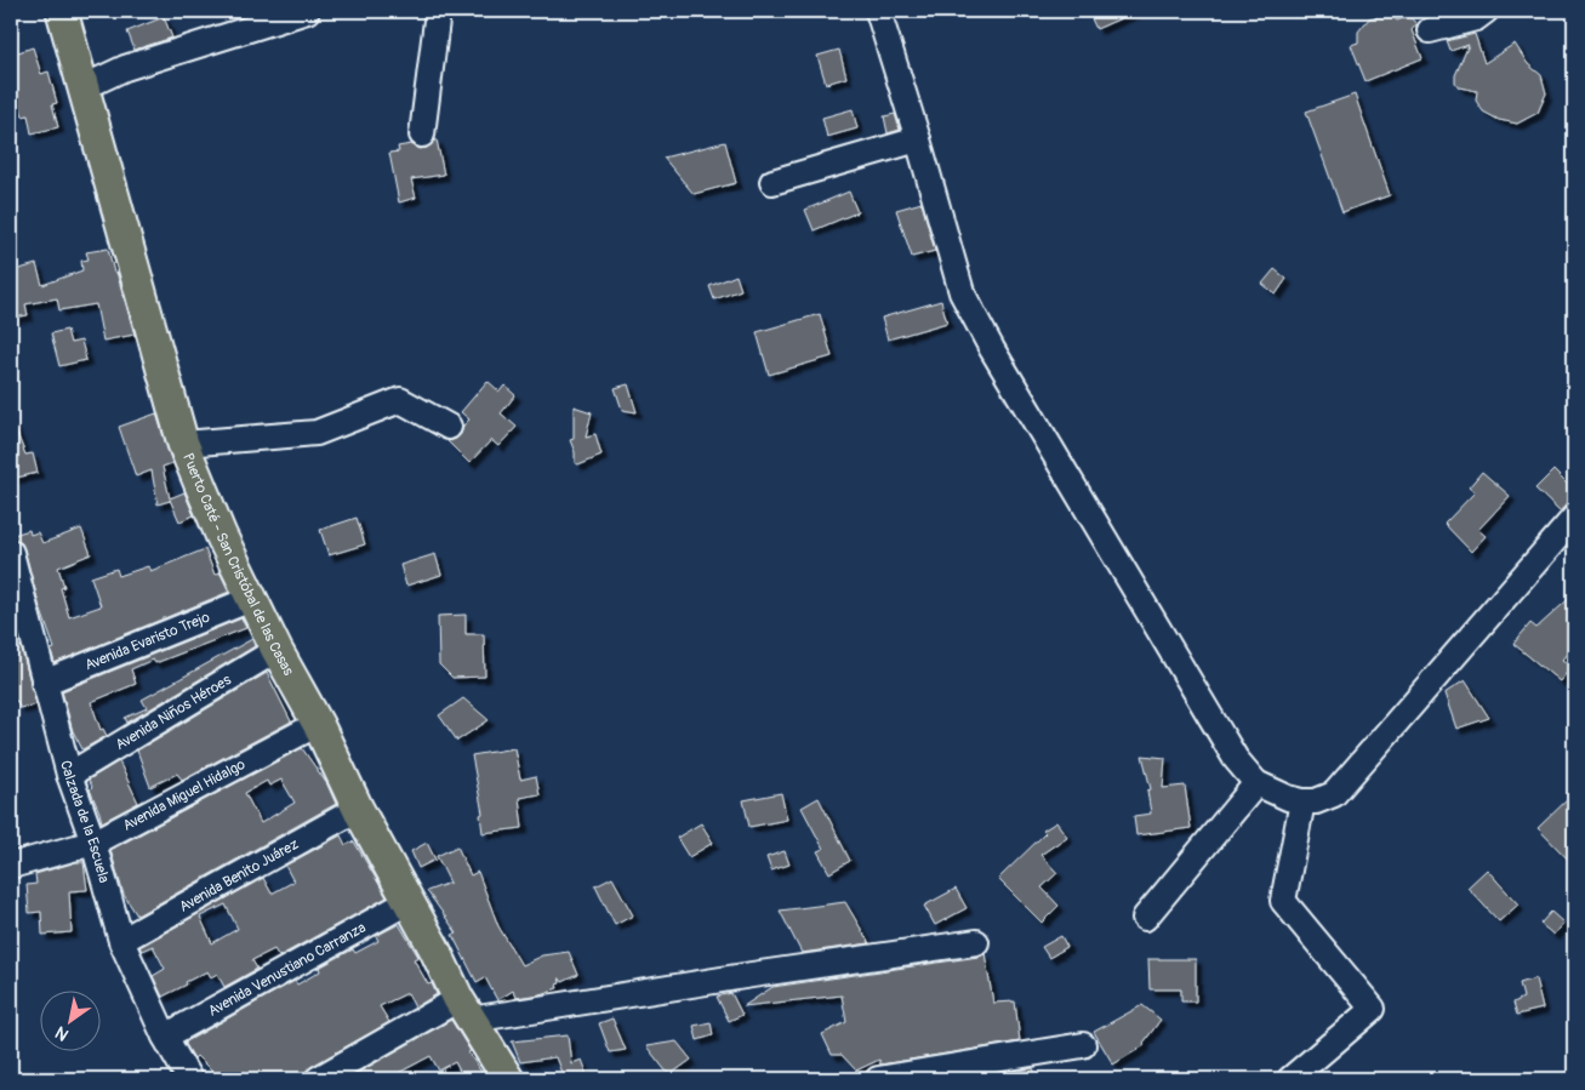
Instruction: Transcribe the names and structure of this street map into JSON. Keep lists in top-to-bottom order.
{
  "streets": {
    "main road": ["Puerto Caté - San Cristóbal de las Casas"],
    "street": [
      "Avenida Evaristo Trejo",
      "Avenida Niños Héroes",
      "Avenida Miguel Hidalgo",
      "Calzada de la Escuela",
      "Avenida Benito Juárez",
      "Avenida Venustiano Carranza"
    ]
  },
  "crossings": [
    ["Puerto Caté - San Cristóbal de las Casas", "Avenida Evaristo Trejo"],
    ["Puerto Caté - San Cristóbal de las Casas", "Avenida Niños Héroes"],
    ["Puerto Caté - San Cristóbal de las Casas", "Avenida Miguel Hidalgo"],
    ["Puerto Caté - San Cristóbal de las Casas", "Avenida Benito Juárez"],
    ["Puerto Caté - San Cristóbal de las Casas", "Avenida Venustiano Carranza"],
    ["Avenida Evaristo Trejo", "Calzada de la Escuela"],
    ["Avenida Niños Héroes", "Calzada de la Escuela"],
    ["Avenida Miguel Hidalgo", "Calzada de la Escuela"],
    ["Calzada de la Escuela", "Avenida Benito Juárez"],
    ["Calzada de la Escuela", "Avenida Venustiano Carranza"]
  ],
  "north": "bottom left"
}
